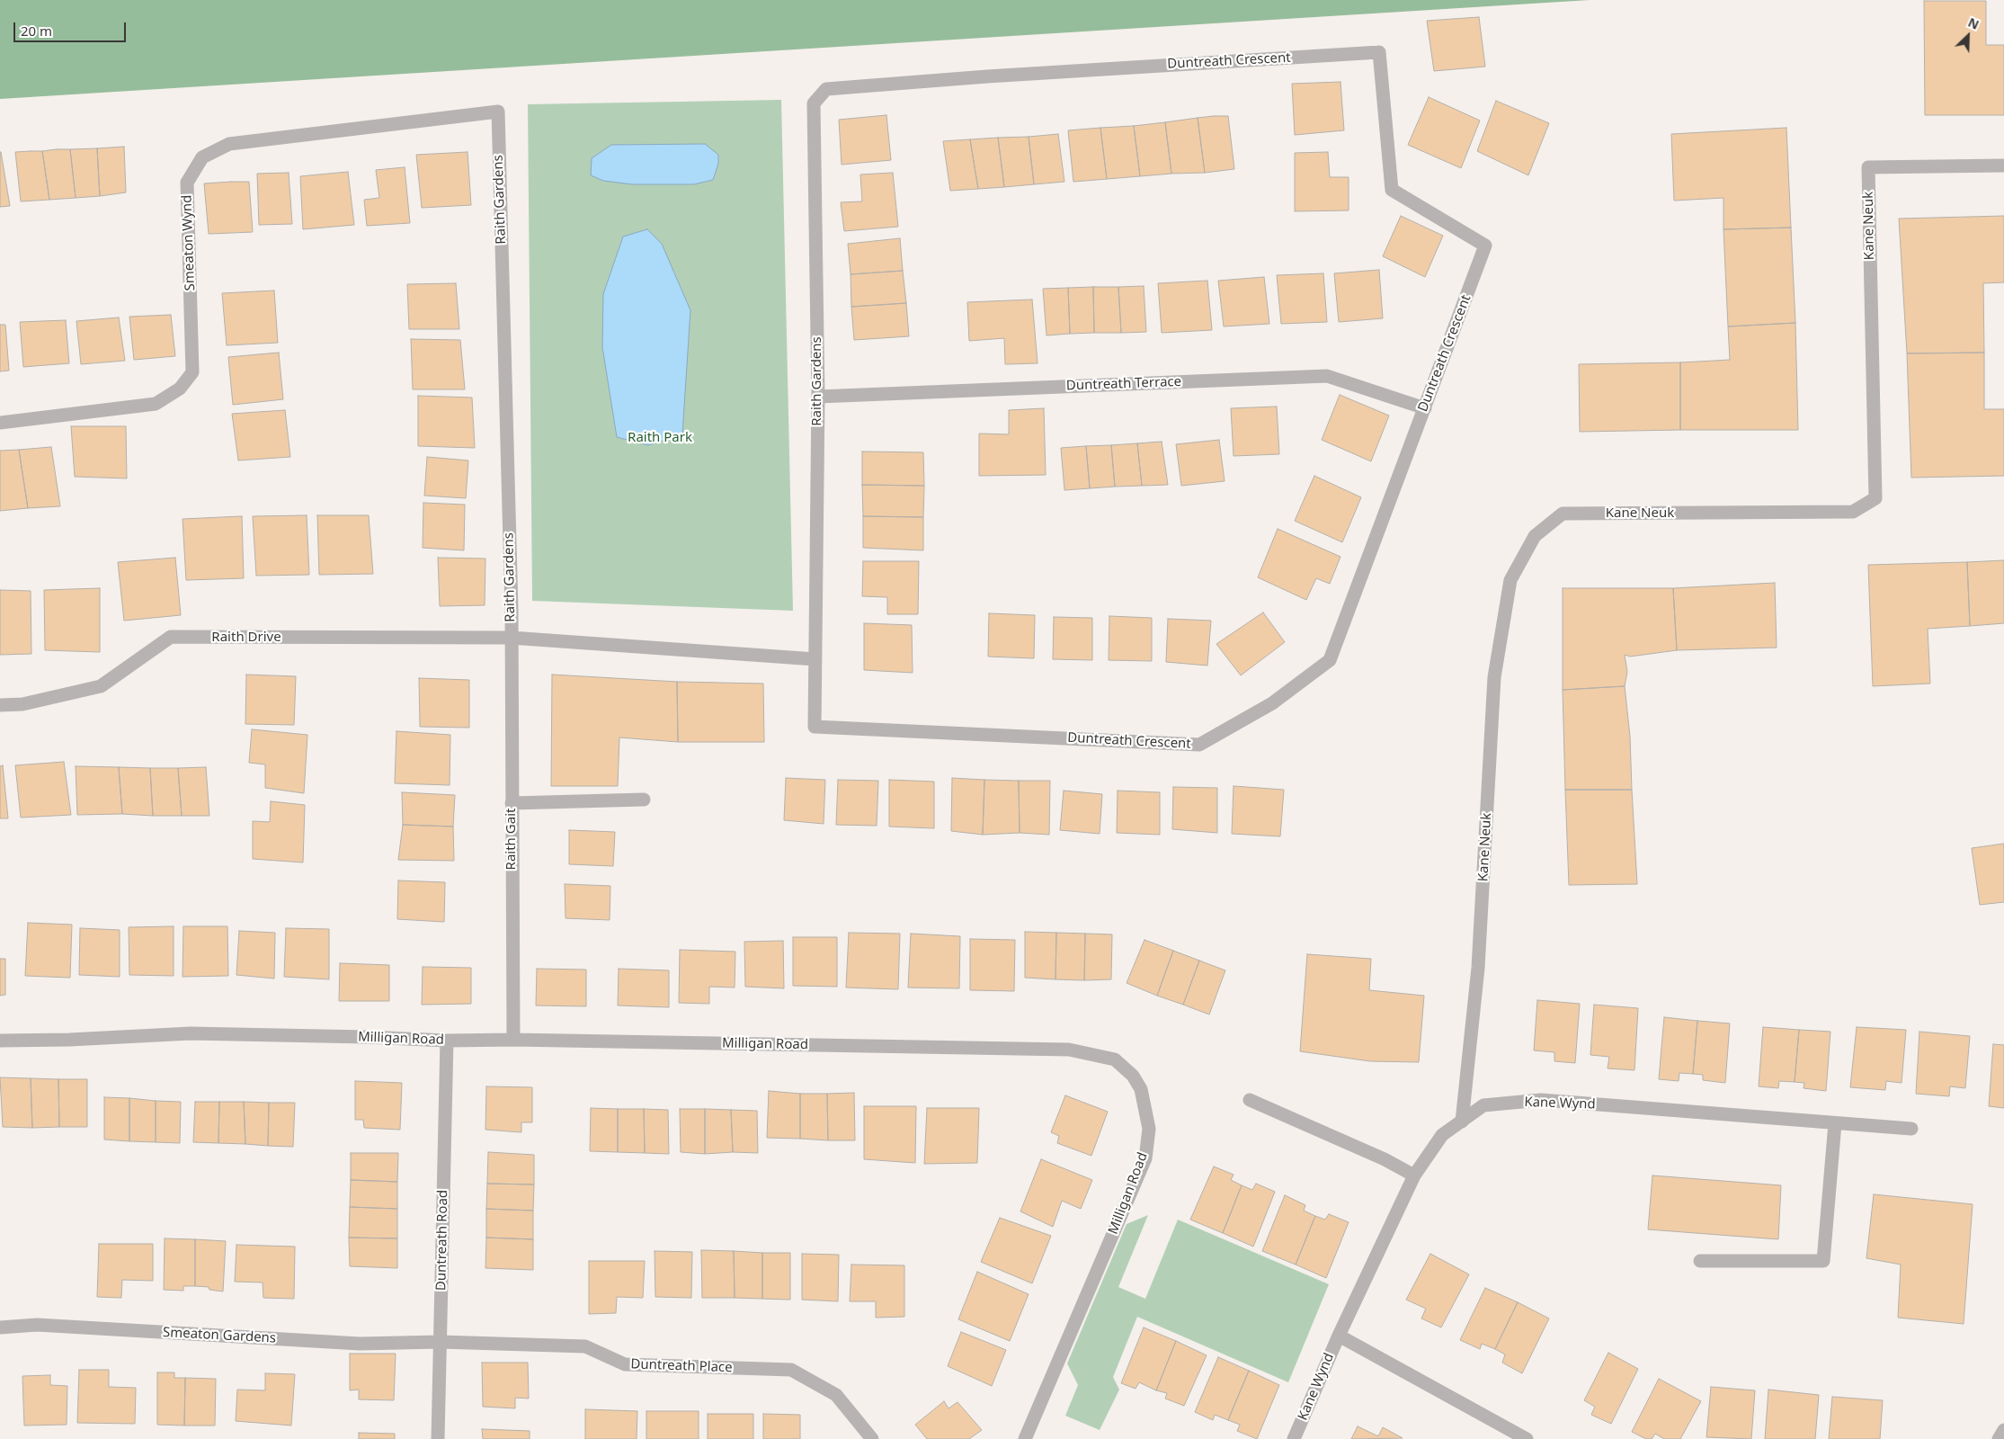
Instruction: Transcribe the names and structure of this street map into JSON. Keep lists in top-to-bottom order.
{
  "streets": {
    "street": [
      "Duntreath Crescent",
      "Raith Gardens",
      "Kane Neuk",
      "Smeaton Wynd",
      "Duntreath Terrace",
      "Raith Drive",
      "Raith Gait",
      "Milligan Road",
      "Kane Wynd",
      "Duntreath Road",
      "Smeaton Gardens",
      "Duntreath Place"
    ]
  },
  "crossings": [
    ["Duntreath Crescent", "Raith Gardens"],
    ["Duntreath Crescent", "Duntreath Terrace"],
    ["Duntreath Crescent", "Raith Drive"],
    ["Raith Gardens", "Smeaton Wynd"],
    ["Raith Gardens", "Duntreath Terrace"],
    ["Raith Gardens", "Raith Drive"],
    ["Raith Gardens", "Raith Gait"],
    ["Kane Neuk", "Kane Wynd"],
    ["Raith Drive", "Raith Gait"],
    ["Raith Gait", "Milligan Road"],
    ["Milligan Road", "Duntreath Road"],
    ["Duntreath Road", "Smeaton Gardens"],
    ["Duntreath Road", "Duntreath Place"],
    ["Smeaton Gardens", "Duntreath Place"]
  ],
  "parks": ["Raith Park"],
  "scale_bar": "20 m",
  "north": "top right"
}
